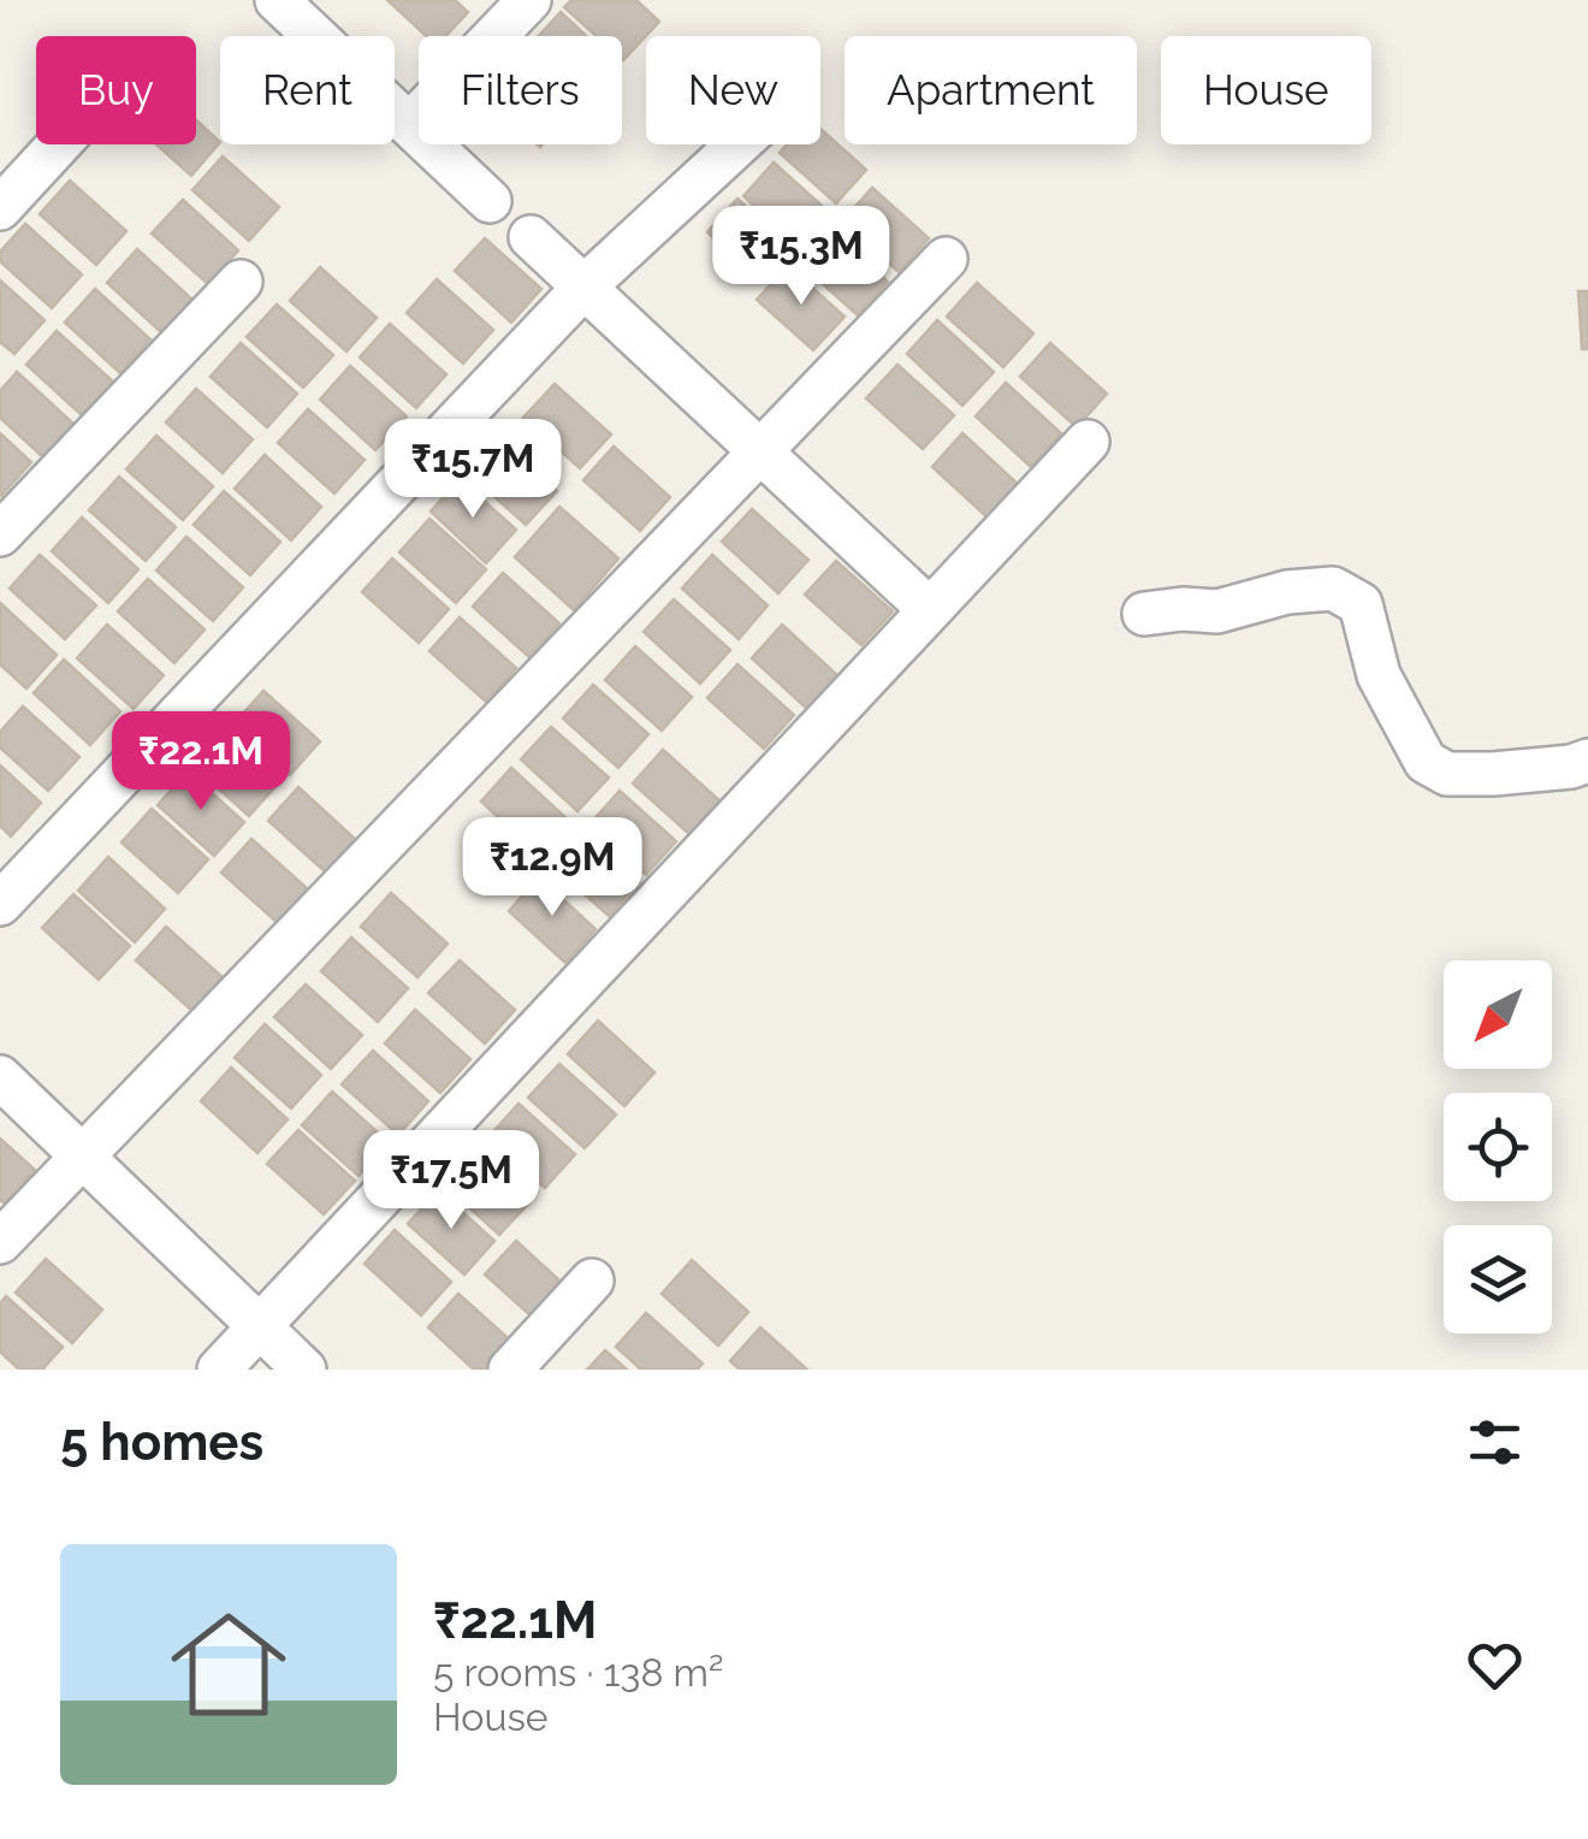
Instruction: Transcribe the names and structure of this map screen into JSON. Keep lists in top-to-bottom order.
{
  "north": "bottom left",
  "page": {
    "chip": [
      "Buy",
      "Rent",
      "Filters",
      "New",
      "Apartment",
      "House"
    ],
    "price": [
      "₹15.3M",
      "₹15.7M",
      "₹22.1M",
      "₹12.9M",
      "₹17.5M"
    ],
    "heading": "5 homes",
    "list": [
      {
        "name": "₹22.1M",
        "note": "5 rooms · 138 m² · House"
      }
    ]
  }
}
